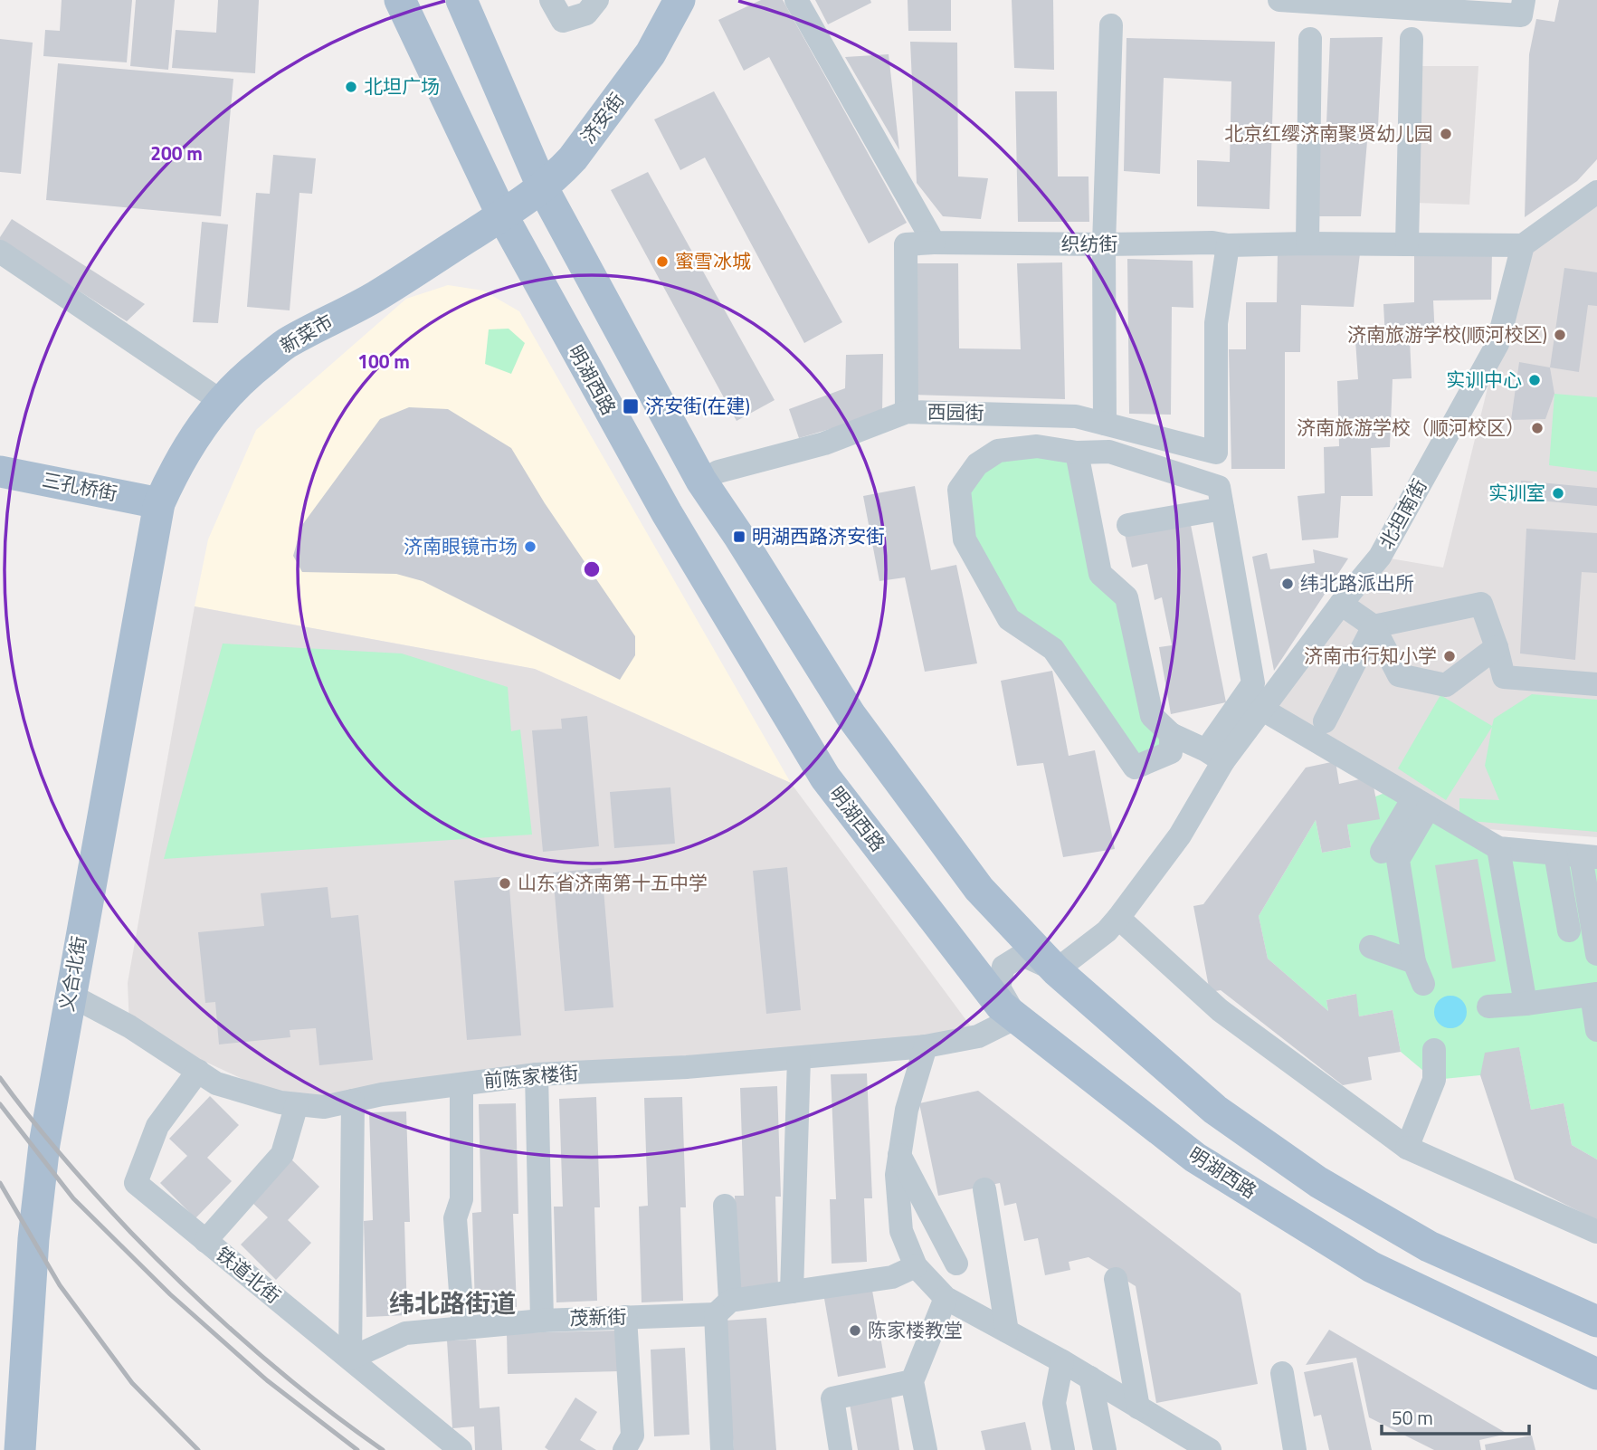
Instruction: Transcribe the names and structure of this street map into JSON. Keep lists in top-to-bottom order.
{
  "streets": {
    "main road": [
      "济安街",
      "新菜市",
      "明湖西路",
      "三孔桥街",
      "义合北街"
    ],
    "street": [
      "织纺街",
      "西园街",
      "北坦南街",
      "前陈家楼街",
      "铁道北街",
      "茂新街"
    ]
  },
  "crossings": [
    ["济安街", "新菜市"],
    ["济安街", "明湖西路"],
    ["织纺街", "西园街"],
    ["织纺街", "北坦南街"],
    ["新菜市", "明湖西路"],
    ["新菜市", "三孔桥街"],
    ["新菜市", "义合北街"],
    ["明湖西路", "前陈家楼街"],
    ["三孔桥街", "义合北街"],
    ["义合北街", "前陈家楼街"],
    ["前陈家楼街", "铁道北街"],
    ["铁道北街", "茂新街"]
  ],
  "districts": ["纬北路街道"],
  "places": {
    "other": [
      "北坦广场",
      "北京红缨济南聚贤幼儿园",
      "蜜雪冰城",
      "济南旅游学校(顺河校区)",
      "实训中心",
      "济南旅游学校（顺河校区）",
      "实训室",
      "济南眼镜市场",
      "纬北路派出所",
      "济南市行知小学",
      "山东省济南第十五中学",
      "陈家楼教堂"
    ],
    "transit": ["济安街(在建)", "明湖西路济安街"]
  },
  "scale_bar": "50 m",
  "rings": ["200 m", "100 m"]
}
